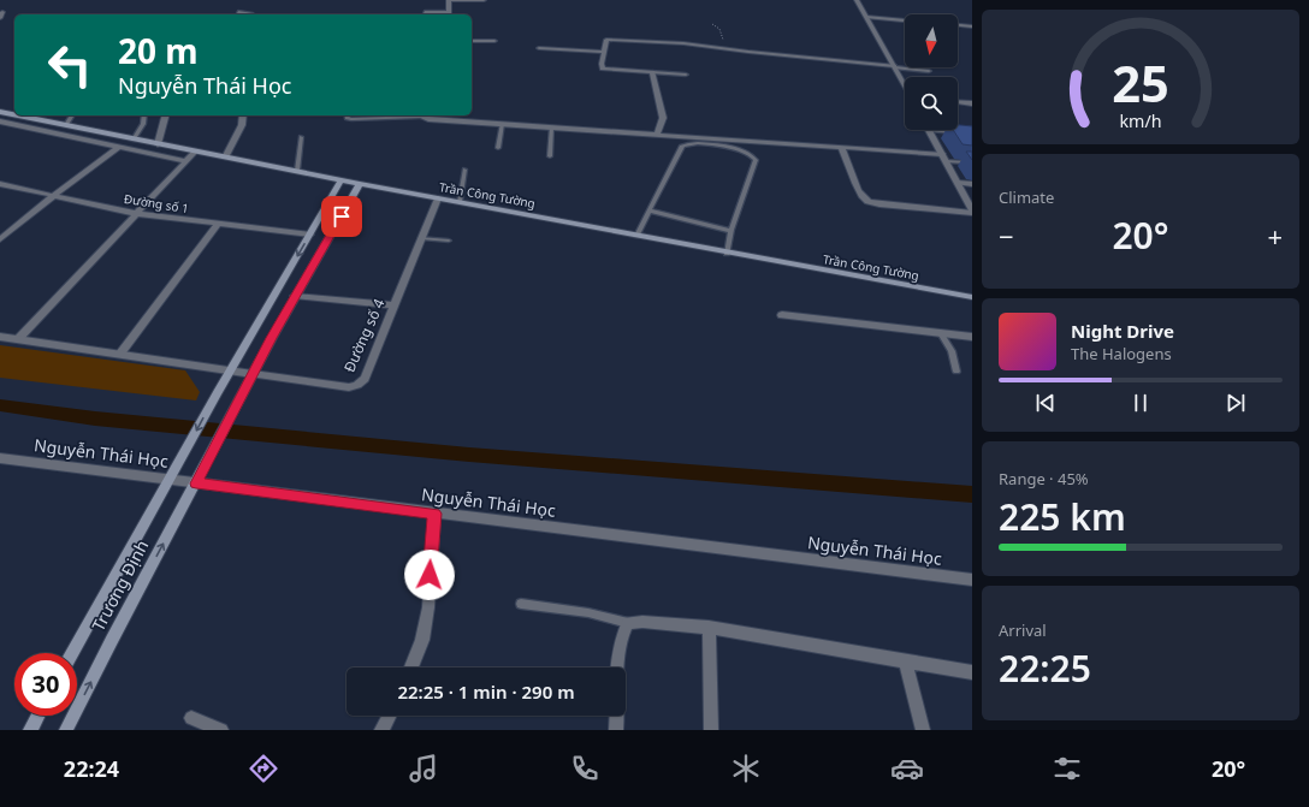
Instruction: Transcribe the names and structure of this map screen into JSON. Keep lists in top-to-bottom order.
{
  "streets": {
    "main road": ["Trần Công Tường", "Trương Định"],
    "street": ["Đường số 1", "Đường số 4", "Nguyễn Thái Học"]
  },
  "crossings": [
    ["Trần Công Tường", "Đường số 4"],
    ["Đường số 4", "Trương Định"],
    ["Nguyễn Thái Học", "Trương Định"]
  ],
  "north": "bottom",
  "page": {
    "turn": ["20 m", "Nguyễn Thái Học"],
    "tile": [
      "Climate",
      ["Range · 45%", "225 km"],
      ["Arrival", "22:25"]
    ],
    "heat": ["−", "20°", "+"],
    "song": ["Night Drive", "The Halogens"],
    "limit": "30",
    "trip": "22:25 · 1 min · 290 m",
    "tabs": ["22:24", "20°"],
    "gauge": ["25", "km/h"]
  }
}
